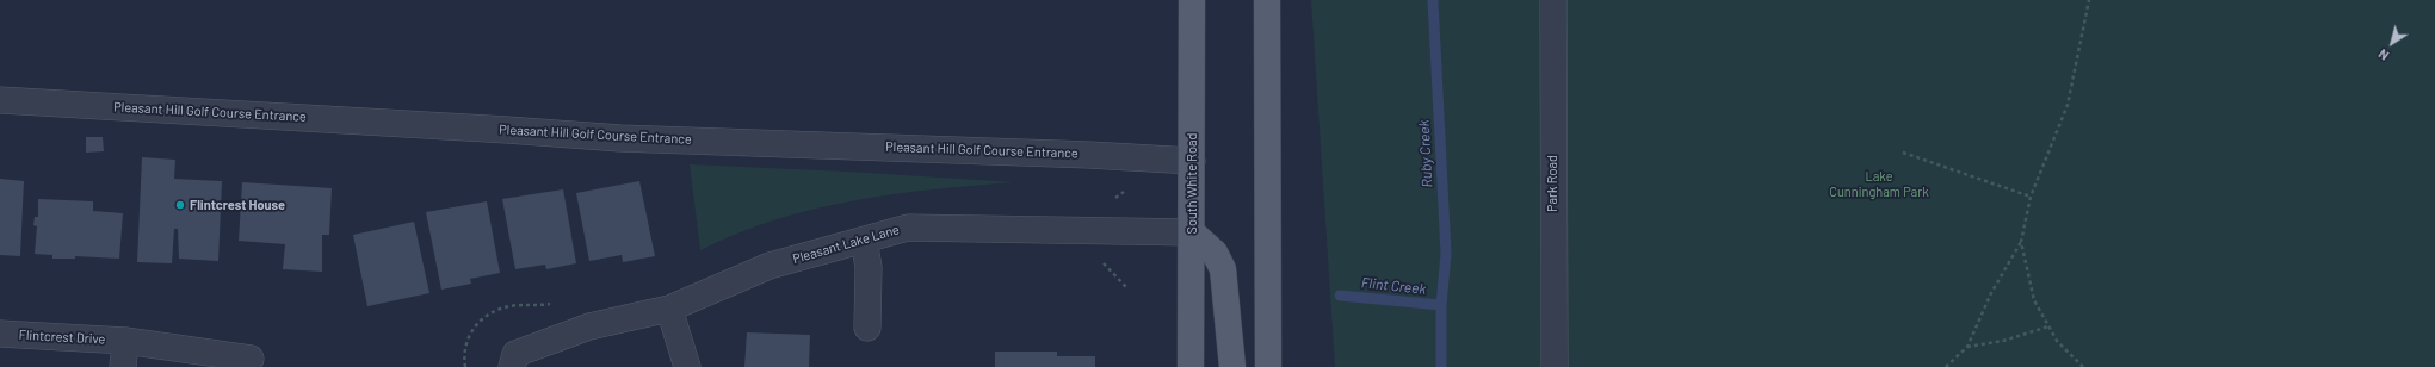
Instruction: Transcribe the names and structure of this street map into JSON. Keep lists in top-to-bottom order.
{
  "streets": {
    "main road": ["South White Road"],
    "street": [
      "Pleasant Hill Golf Course Entrance",
      "Park Road",
      "Pleasant Lake Lane",
      "Flintcrest Drive"
    ]
  },
  "crossings": [
    ["Pleasant Hill Golf Course Entrance", "South White Road"],
    ["South White Road", "Pleasant Lake Lane"]
  ],
  "water": ["Ruby Creek", "Flint Creek"],
  "parks": ["Lake Cunningham Park"],
  "places": ["Flintcrest House"],
  "north": "bottom left"
}
